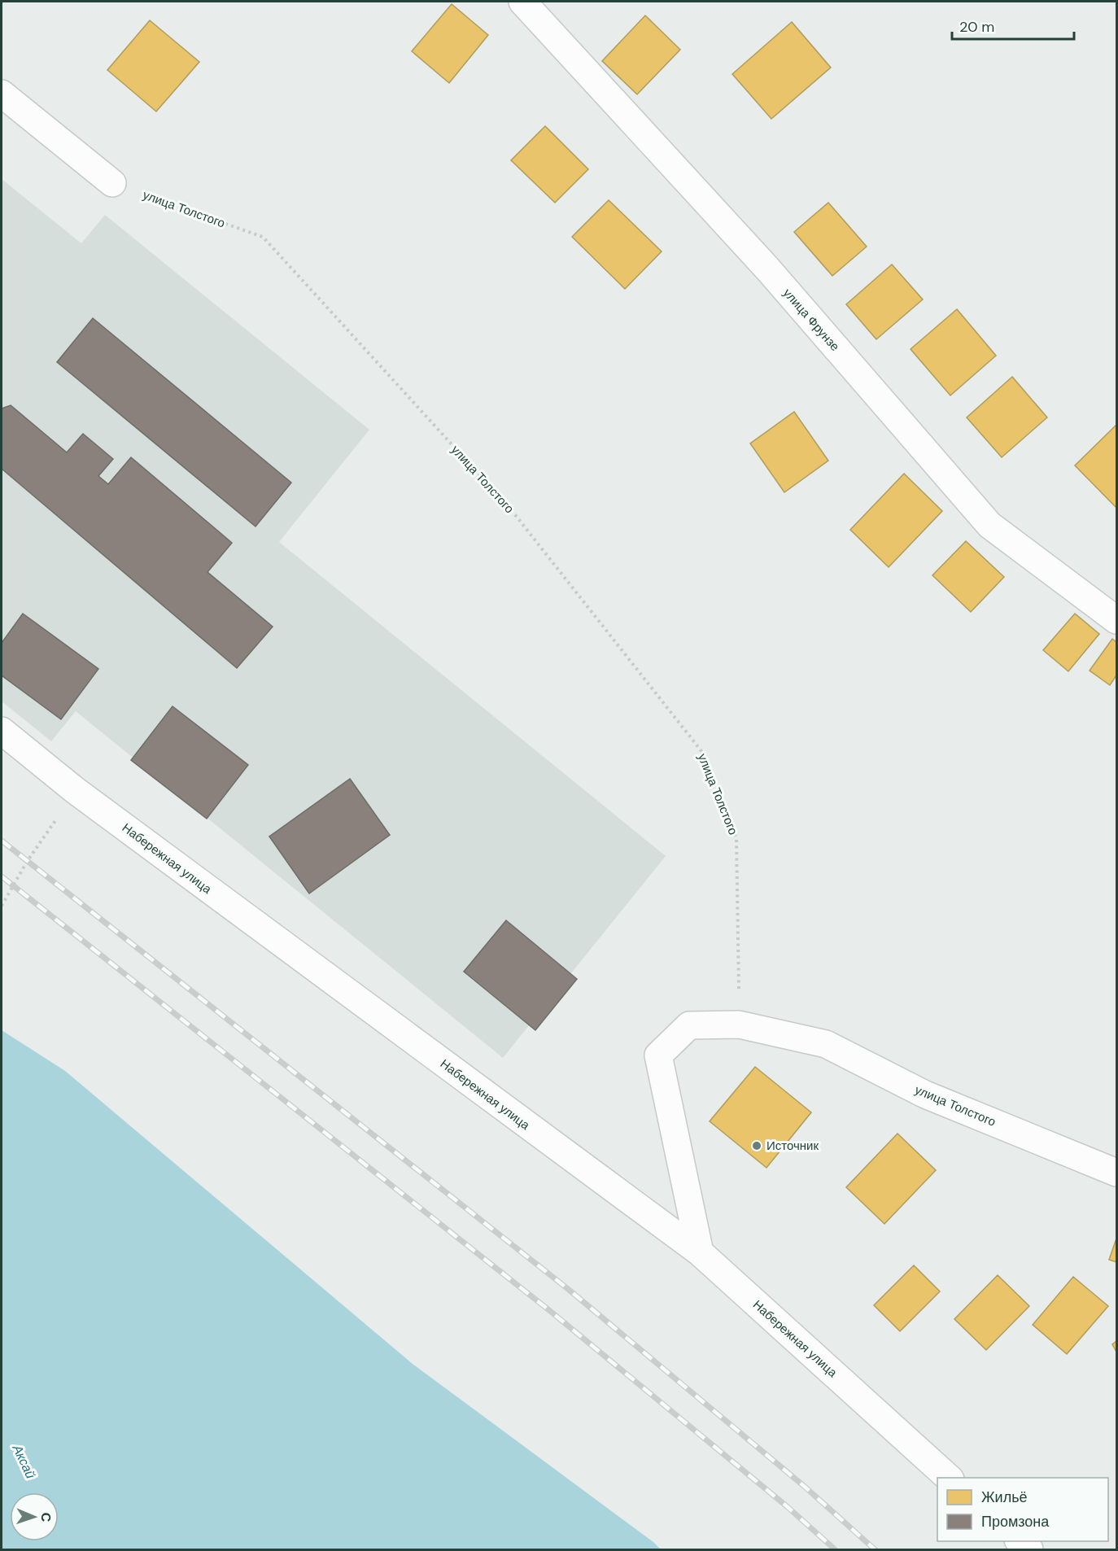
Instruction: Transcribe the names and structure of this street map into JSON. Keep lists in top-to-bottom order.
{
  "streets": {
    "street": ["улица Толстого", "улица Фрунзе", "Набережная улица"]
  },
  "crossings": [
    ["улица Толстого", "Набережная улица"]
  ],
  "water": ["Аксай"],
  "places": ["Источник"],
  "legend": ["Жильё", "Промзона"],
  "scale_bar": "20 m",
  "north": "right"
}
